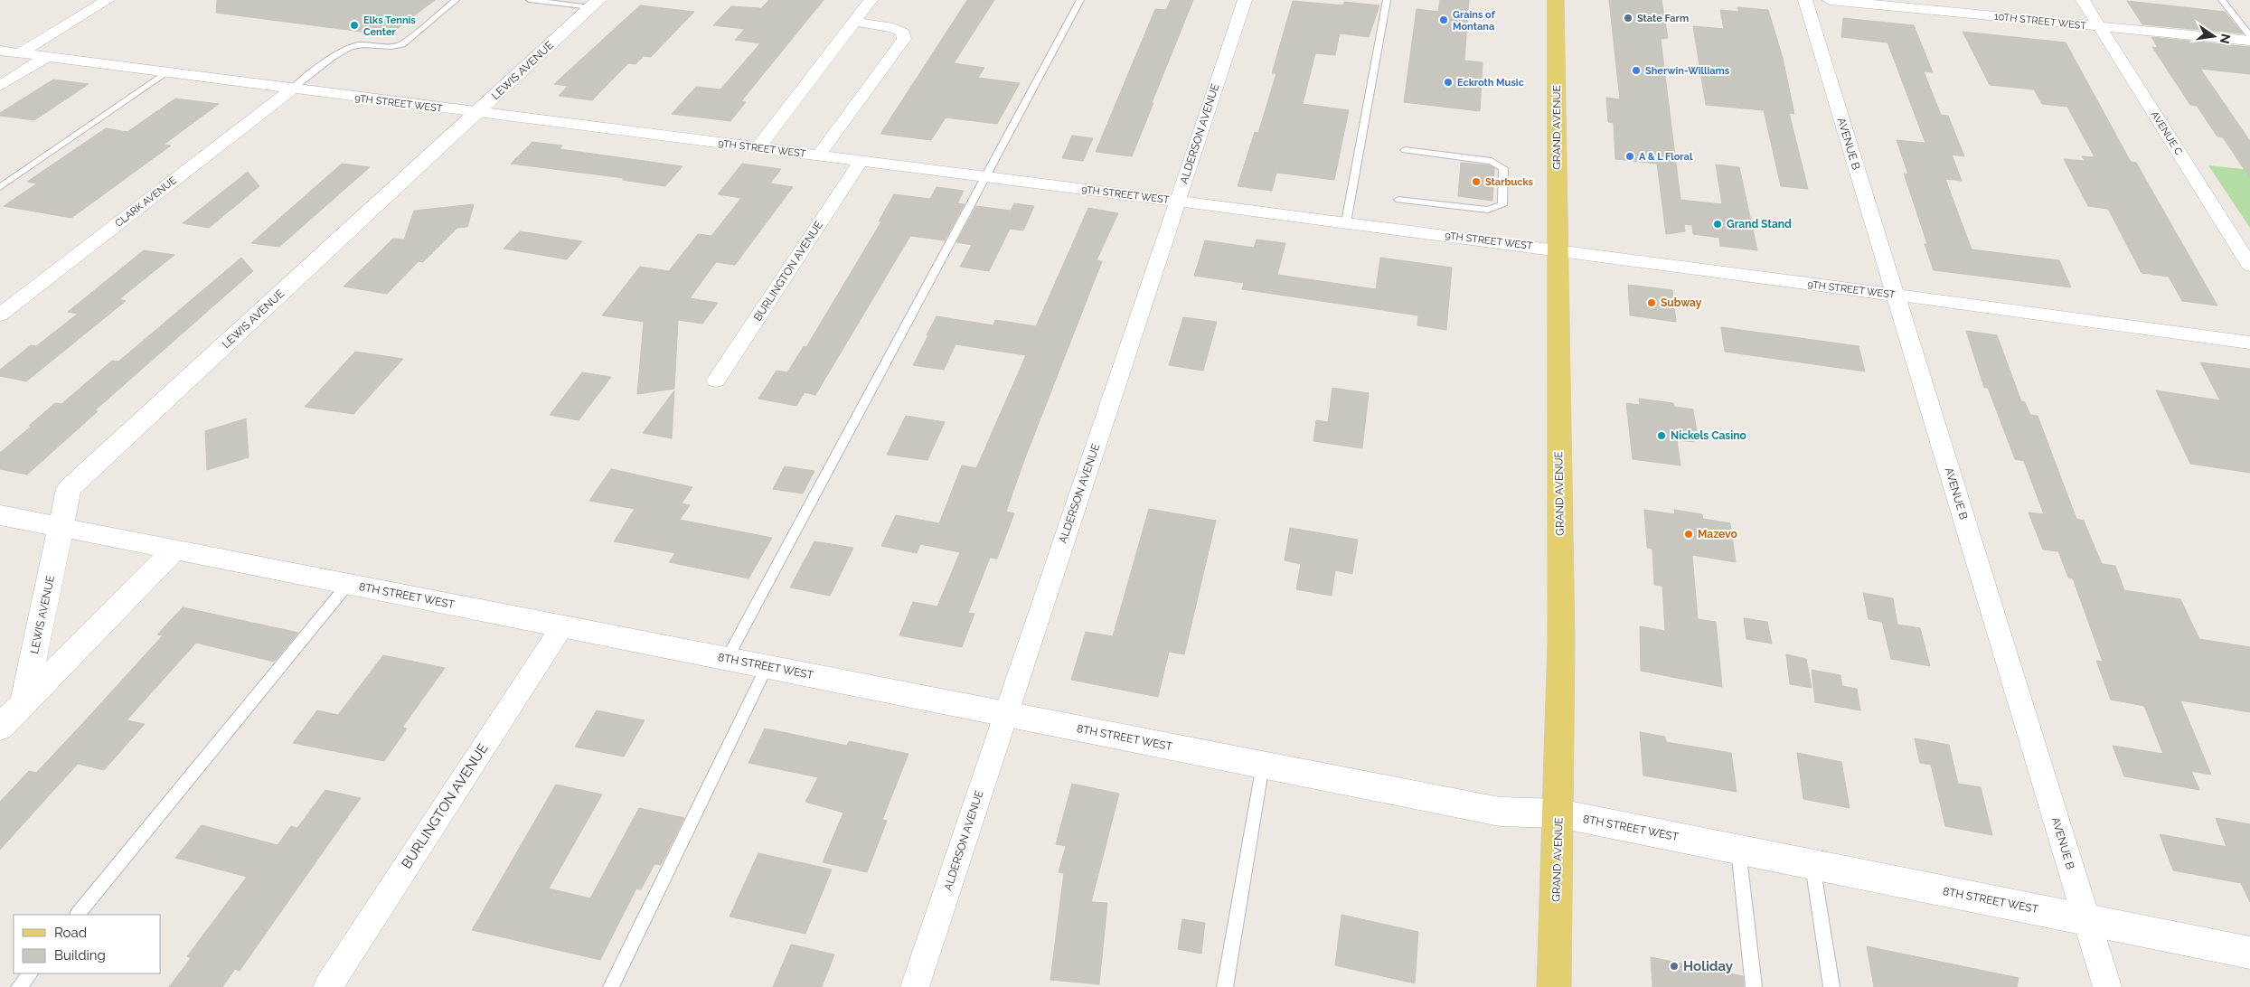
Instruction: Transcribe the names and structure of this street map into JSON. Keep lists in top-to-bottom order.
{
  "streets": {
    "main road": ["GRAND AVENUE"],
    "street": [
      "10TH STREET WEST",
      "LEWIS AVENUE",
      "9TH STREET WEST",
      "AVENUE C",
      "ALDERSON AVENUE",
      "AVENUE B",
      "CLARK AVENUE",
      "BURLINGTON AVENUE",
      "8TH STREET WEST"
    ]
  },
  "crossings": [
    ["10TH STREET WEST", "AVENUE C"],
    ["LEWIS AVENUE", "9TH STREET WEST"],
    ["LEWIS AVENUE", "8TH STREET WEST"],
    ["9TH STREET WEST", "GRAND AVENUE"],
    ["9TH STREET WEST", "ALDERSON AVENUE"],
    ["9TH STREET WEST", "AVENUE B"],
    ["9TH STREET WEST", "CLARK AVENUE"],
    ["9TH STREET WEST", "BURLINGTON AVENUE"],
    ["GRAND AVENUE", "8TH STREET WEST"],
    ["ALDERSON AVENUE", "8TH STREET WEST"],
    ["AVENUE B", "8TH STREET WEST"],
    ["BURLINGTON AVENUE", "8TH STREET WEST"]
  ],
  "places": [
    "State Farm",
    "Grains of Montana",
    "Elks Tennis Center",
    "Sherwin-Williams",
    "Eckroth Music",
    "A & L Floral",
    "Starbucks",
    "Grand Stand",
    "Subway",
    "Nickels Casino",
    "Mazevo",
    "Holiday"
  ],
  "legend": ["Road", "Building"],
  "north": "right"
}
